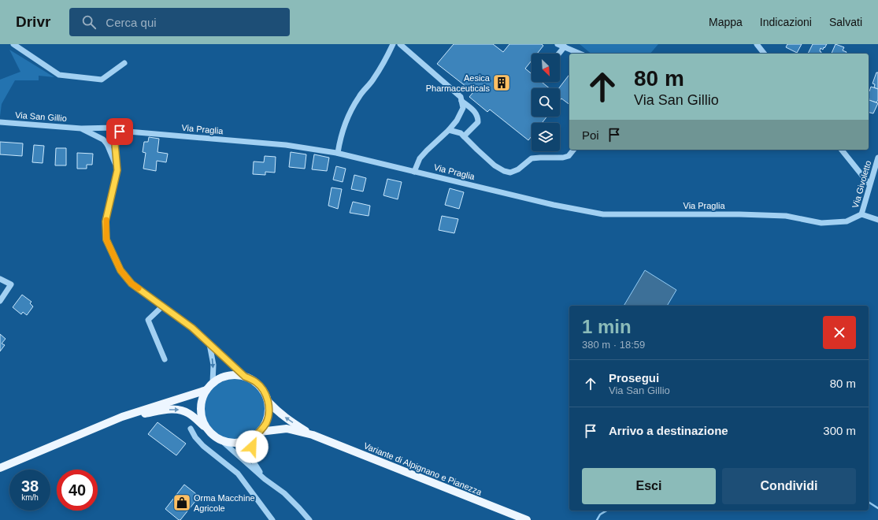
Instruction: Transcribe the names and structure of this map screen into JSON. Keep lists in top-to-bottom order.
{
  "streets": {
    "main road": ["Variante di Alpignano e Pianezza"],
    "street": ["Via San Gillio", "Via Praglia", "Via Givoletto"]
  },
  "crossings": [
    ["Via San Gillio", "Via Praglia"],
    ["Via Praglia", "Via Givoletto"]
  ],
  "places": {
    "building": ["Aesica Pharmaceuticals"],
    "shop": ["Orma Macchine Agricole"]
  },
  "north": "bottom right",
  "page": {
    "header": "Drivr",
    "search": "Cerca qui",
    "nav": ["Mappa", "Indicazioni", "Salvati"],
    "turn": ["80 m", "Via San Gillio"],
    "then": "Poi",
    "heading": ["1 min", "380 m · 18:59"],
    "list": [
      {
        "name": "Prosegui",
        "note": "Via San Gillio",
        "value": "80 m"
      },
      {
        "name": "Arrivo a destinazione",
        "value": "300 m"
      }
    ],
    "buttons": ["Esci", "Condividi"],
    "speed": "38 km/h",
    "limit": "40"
  }
}
